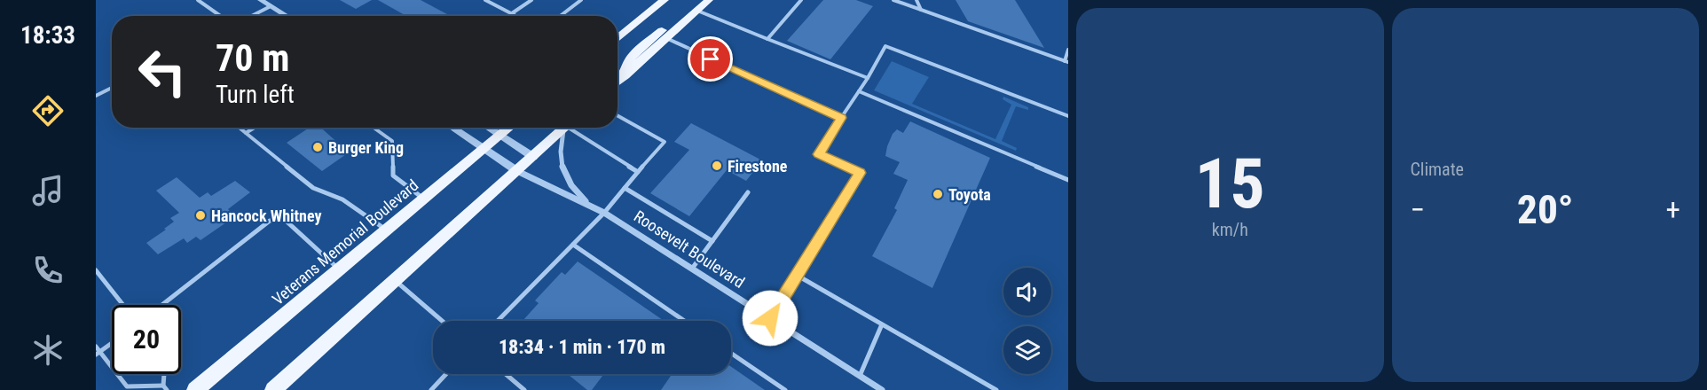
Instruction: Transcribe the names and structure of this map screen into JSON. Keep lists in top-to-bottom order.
{
  "streets": {
    "main road": ["Veterans Memorial Boulevard"],
    "street": ["Roosevelt Boulevard"]
  },
  "crossings": [
    ["Veterans Memorial Boulevard", "Roosevelt Boulevard"]
  ],
  "places": [
    "Burger King",
    "Firestone",
    "Toyota",
    "Hancock Whitney"
  ],
  "page": {
    "tabs": "18:33",
    "tile": [
      ["15", "km/h"],
      "Climate"
    ],
    "turn": ["70 m", "Turn left"],
    "heat": ["−", "20°", "+"],
    "limit": "20",
    "trip": "18:34 · 1 min · 170 m"
  }
}
